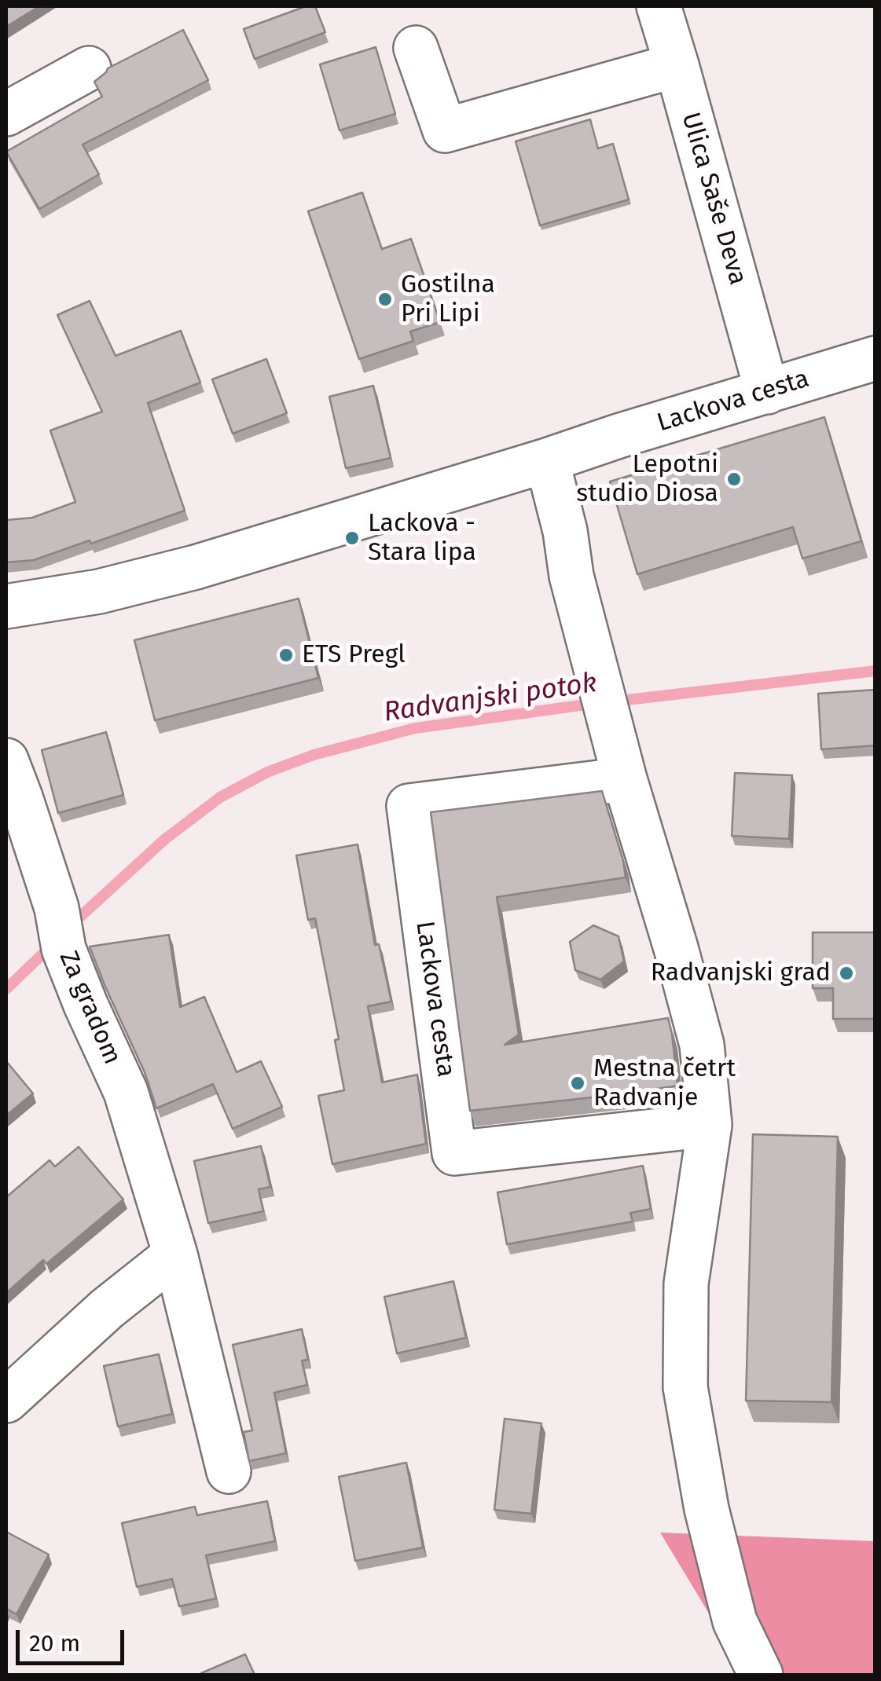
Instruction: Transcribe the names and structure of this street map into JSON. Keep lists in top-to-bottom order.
{
  "streets": {
    "street": ["Ulica Saše Deva", "Lackova cesta", "Za gradom"]
  },
  "crossings": [
    ["Ulica Saše Deva", "Lackova cesta"]
  ],
  "water": ["Radvanjski potok"],
  "places": [
    "Gostilna Pri Lipi",
    "Lepotni studio Diosa",
    "Lackova - Stara lipa",
    "ETS Pregl",
    "Radvanjski grad",
    "Mestna četrt Radvanje"
  ],
  "scale_bar": "20 m"
}
